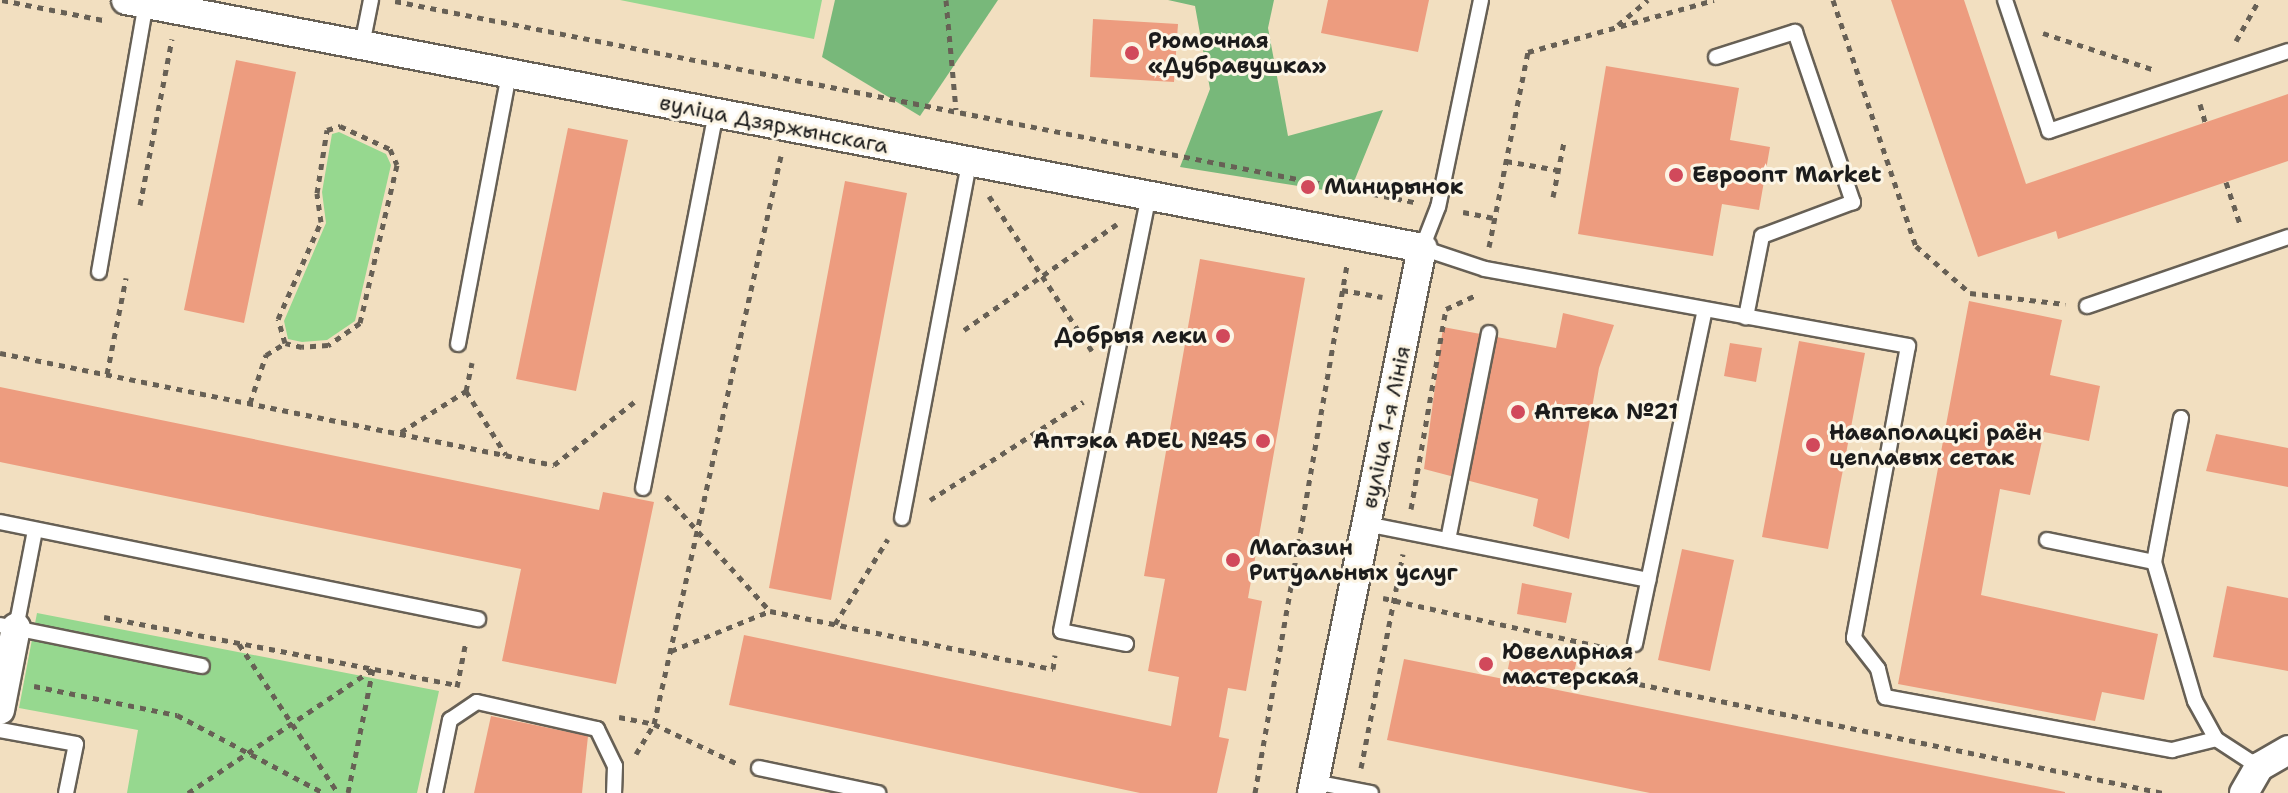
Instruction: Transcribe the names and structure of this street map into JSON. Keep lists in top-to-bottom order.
{
  "streets": {
    "street": ["вуліца Дзяржынскага", "вуліца 1-я Лінія"]
  },
  "crossings": [
    ["вуліца Дзяржынскага", "вуліца 1-я Лінія"]
  ],
  "places": [
    "Рюмочная «Дубравушка»",
    "Евроопт Market",
    "Минирынок",
    "Добрыя леки",
    "Аптека №21",
    "Аптэка ADEL №45",
    "Наваполацкі раён цеплавых сетак",
    "Магазин Ритуальных услуг",
    "Ювелирная мастерская"
  ]
}
